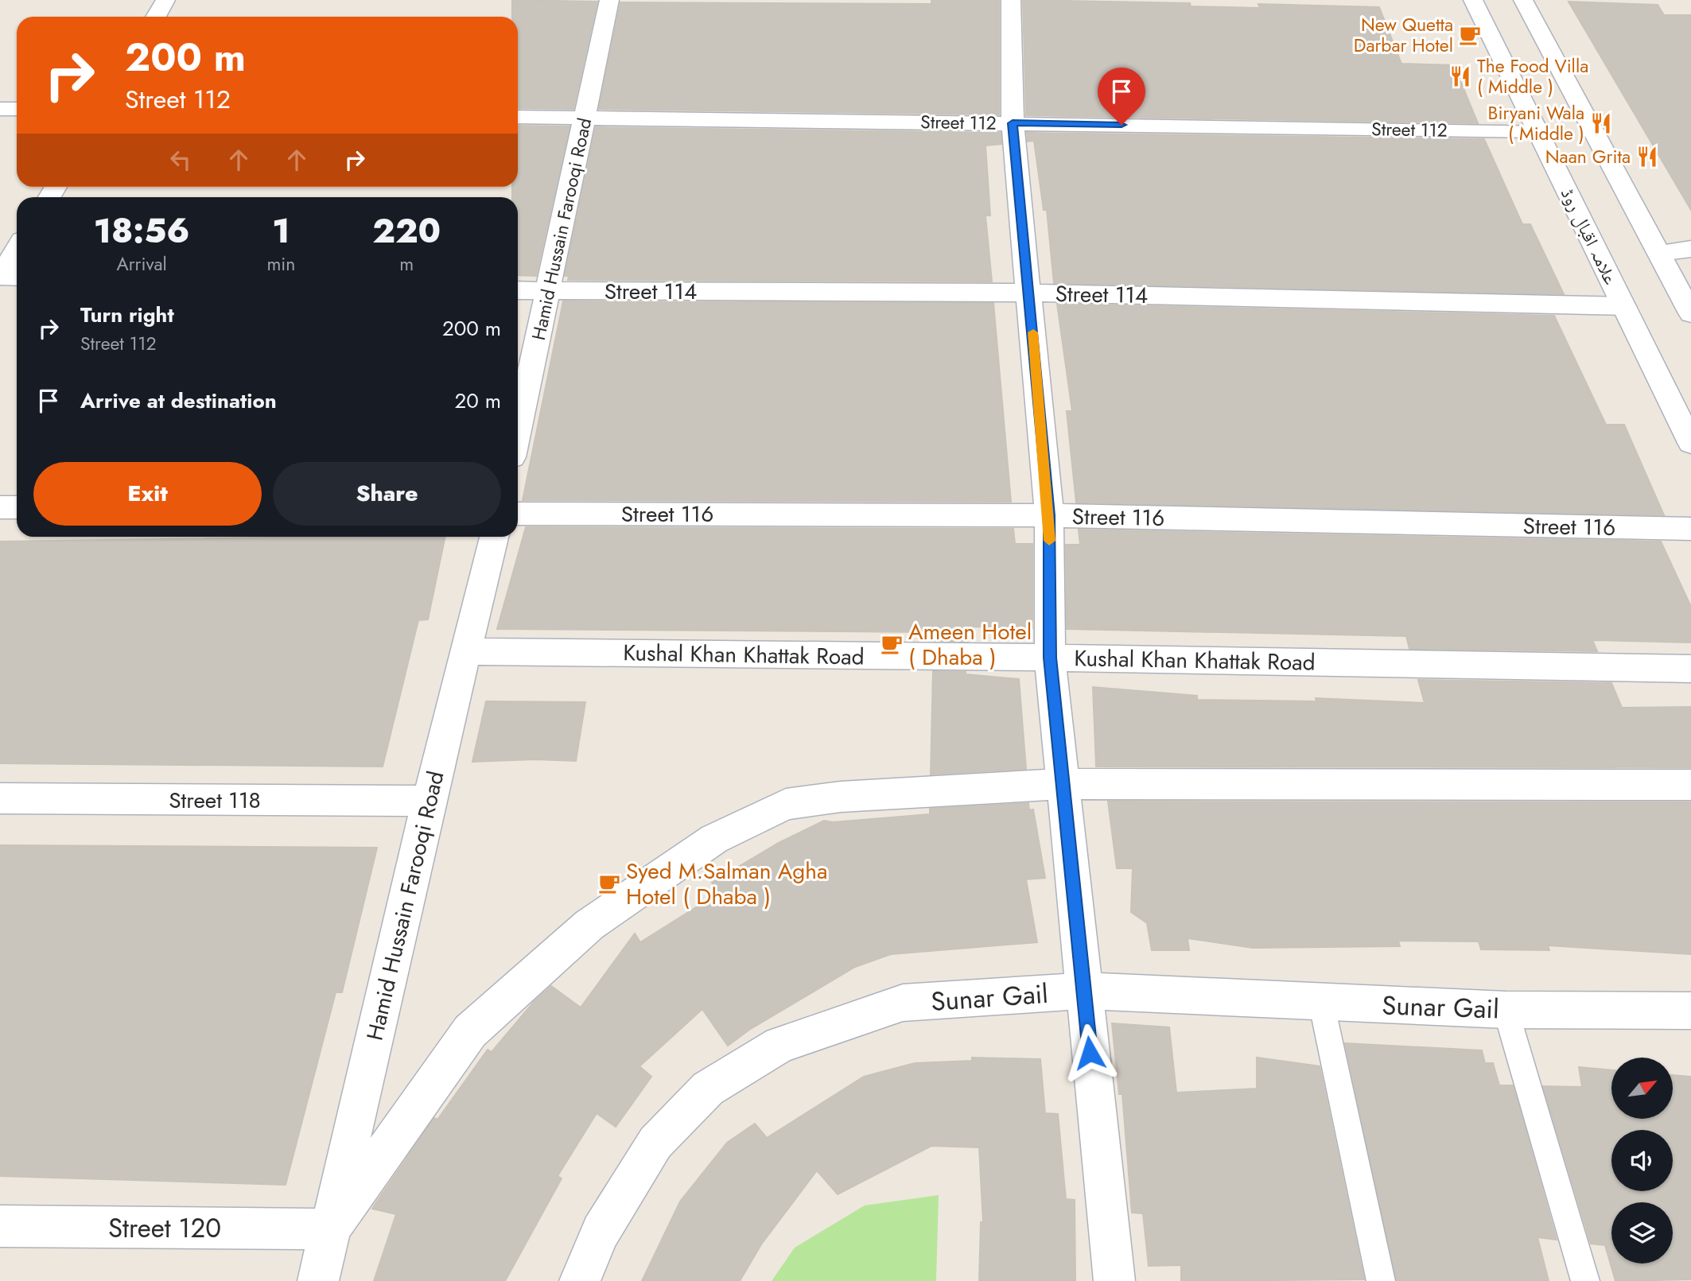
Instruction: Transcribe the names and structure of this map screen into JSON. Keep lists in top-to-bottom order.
{
  "streets": {
    "street": [
      "Street 112",
      "Hamid Hussain Farooqi Road",
      "علامہ اقبال روڈ",
      "Street 114",
      "Street 116",
      "Kushal Khan Khattak Road",
      "Street 118",
      "Sunar Gail",
      "Street 120"
    ]
  },
  "crossings": [
    ["Street 112", "Hamid Hussain Farooqi Road"],
    ["Street 112", "علامہ اقبال روڈ"],
    ["Hamid Hussain Farooqi Road", "Street 114"],
    ["Hamid Hussain Farooqi Road", "Kushal Khan Khattak Road"],
    ["Hamid Hussain Farooqi Road", "Street 118"],
    ["Hamid Hussain Farooqi Road", "Street 120"],
    ["علامہ اقبال روڈ", "Street 114"]
  ],
  "places": {
    "cafe": ["New Quetta Darbar Hotel", "Ameen Hotel ( Dhaba )", "Syed M.Salman Agha Hotel ( Dhaba )"],
    "restaurant": ["The Food Villa ( Middle )", "Biryani Wala ( Middle )", "Naan Grita"]
  },
  "north": "top right",
  "page": {
    "turn": ["200 m", "Street 112"],
    "eta": [
      "18:56",
      "Arrival",
      "1",
      "min",
      "220",
      "m"
    ],
    "list": [
      {
        "name": "Turn right",
        "note": "Street 112",
        "value": "200 m"
      },
      {
        "name": "Arrive at destination",
        "value": "20 m"
      }
    ],
    "buttons": ["Exit", "Share"]
  }
}
